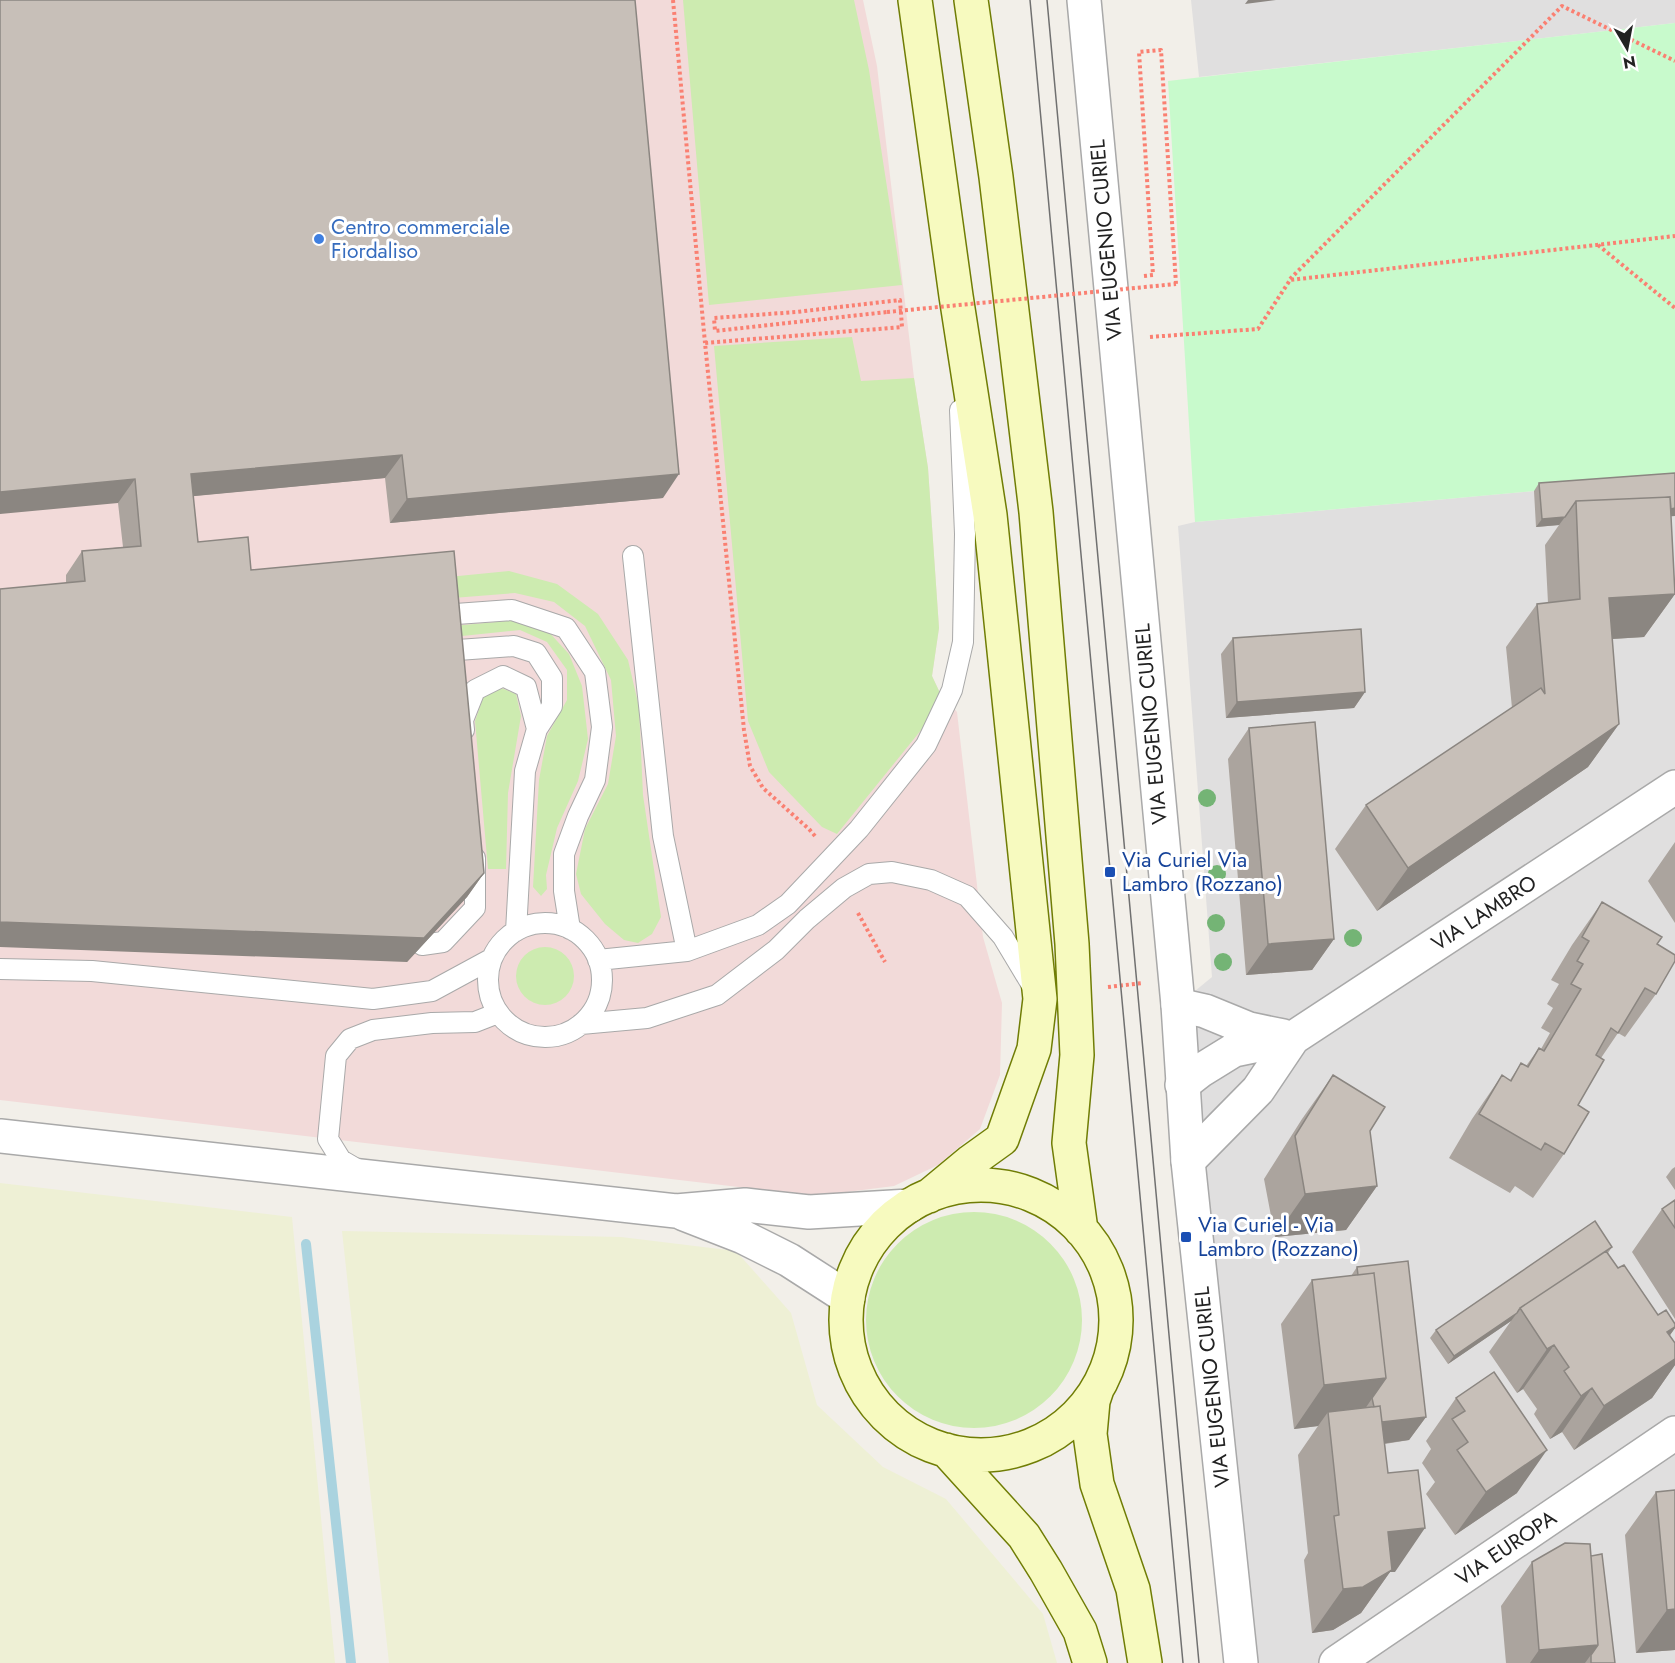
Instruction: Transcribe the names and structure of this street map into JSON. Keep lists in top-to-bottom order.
{
  "streets": {
    "street": ["VIA EUGENIO CURIEL", "VIA LAMBRO", "VIA EUROPA"]
  },
  "places": {
    "other": ["Centro commerciale Fiordaliso"],
    "transit": ["Via Curiel Via Lambro (Rozzano)", "Via Curiel - Via Lambro (Rozzano)"]
  },
  "north": "bottom"
}
